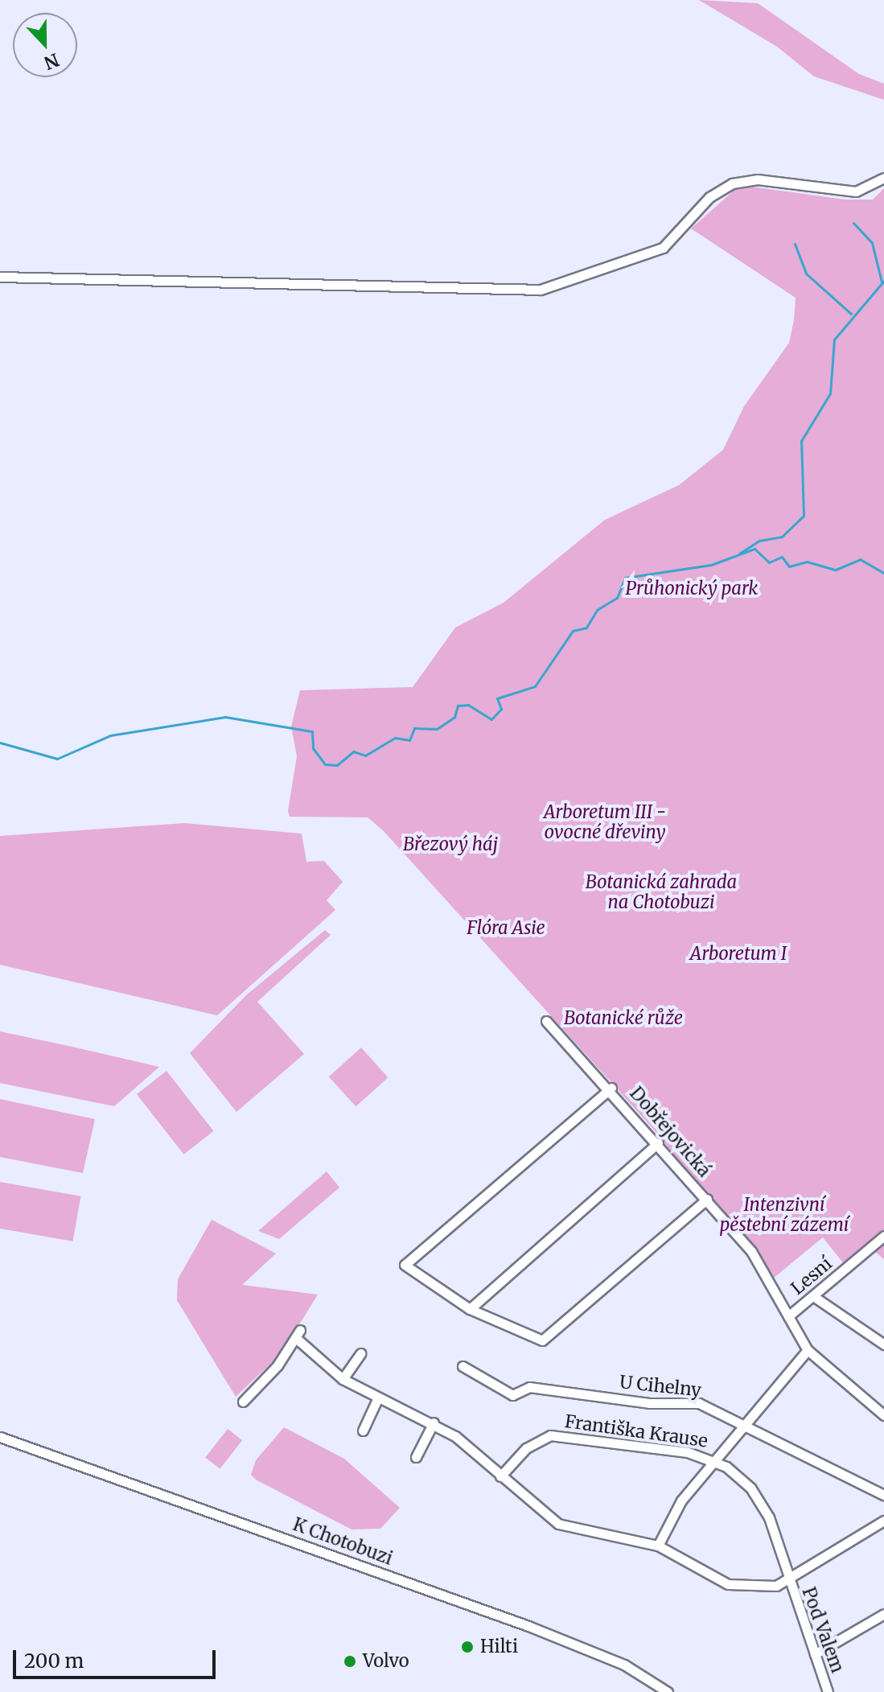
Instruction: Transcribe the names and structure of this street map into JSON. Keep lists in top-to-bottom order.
{
  "streets": {
    "street": [
      "Dobřejovická",
      "Lesní",
      "U Cihelny",
      "Františka Krause",
      "K Chotobuzi",
      "Pod Valem"
    ]
  },
  "crossings": [
    ["Dobřejovická", "Lesní"],
    ["Františka Krause", "Pod Valem"]
  ],
  "parks": [
    "Průhonický park",
    "Arboretum III - ovocné dřeviny",
    "Březový háj",
    "Botanická zahrada na Chotobuzi",
    "Flóra Asie",
    "Arboretum I",
    "Botanické růže",
    "Intenzivní pěstební zázemí"
  ],
  "places": ["Hilti", "Volvo"],
  "scale_bar": "200 m",
  "north": "bottom"
}
